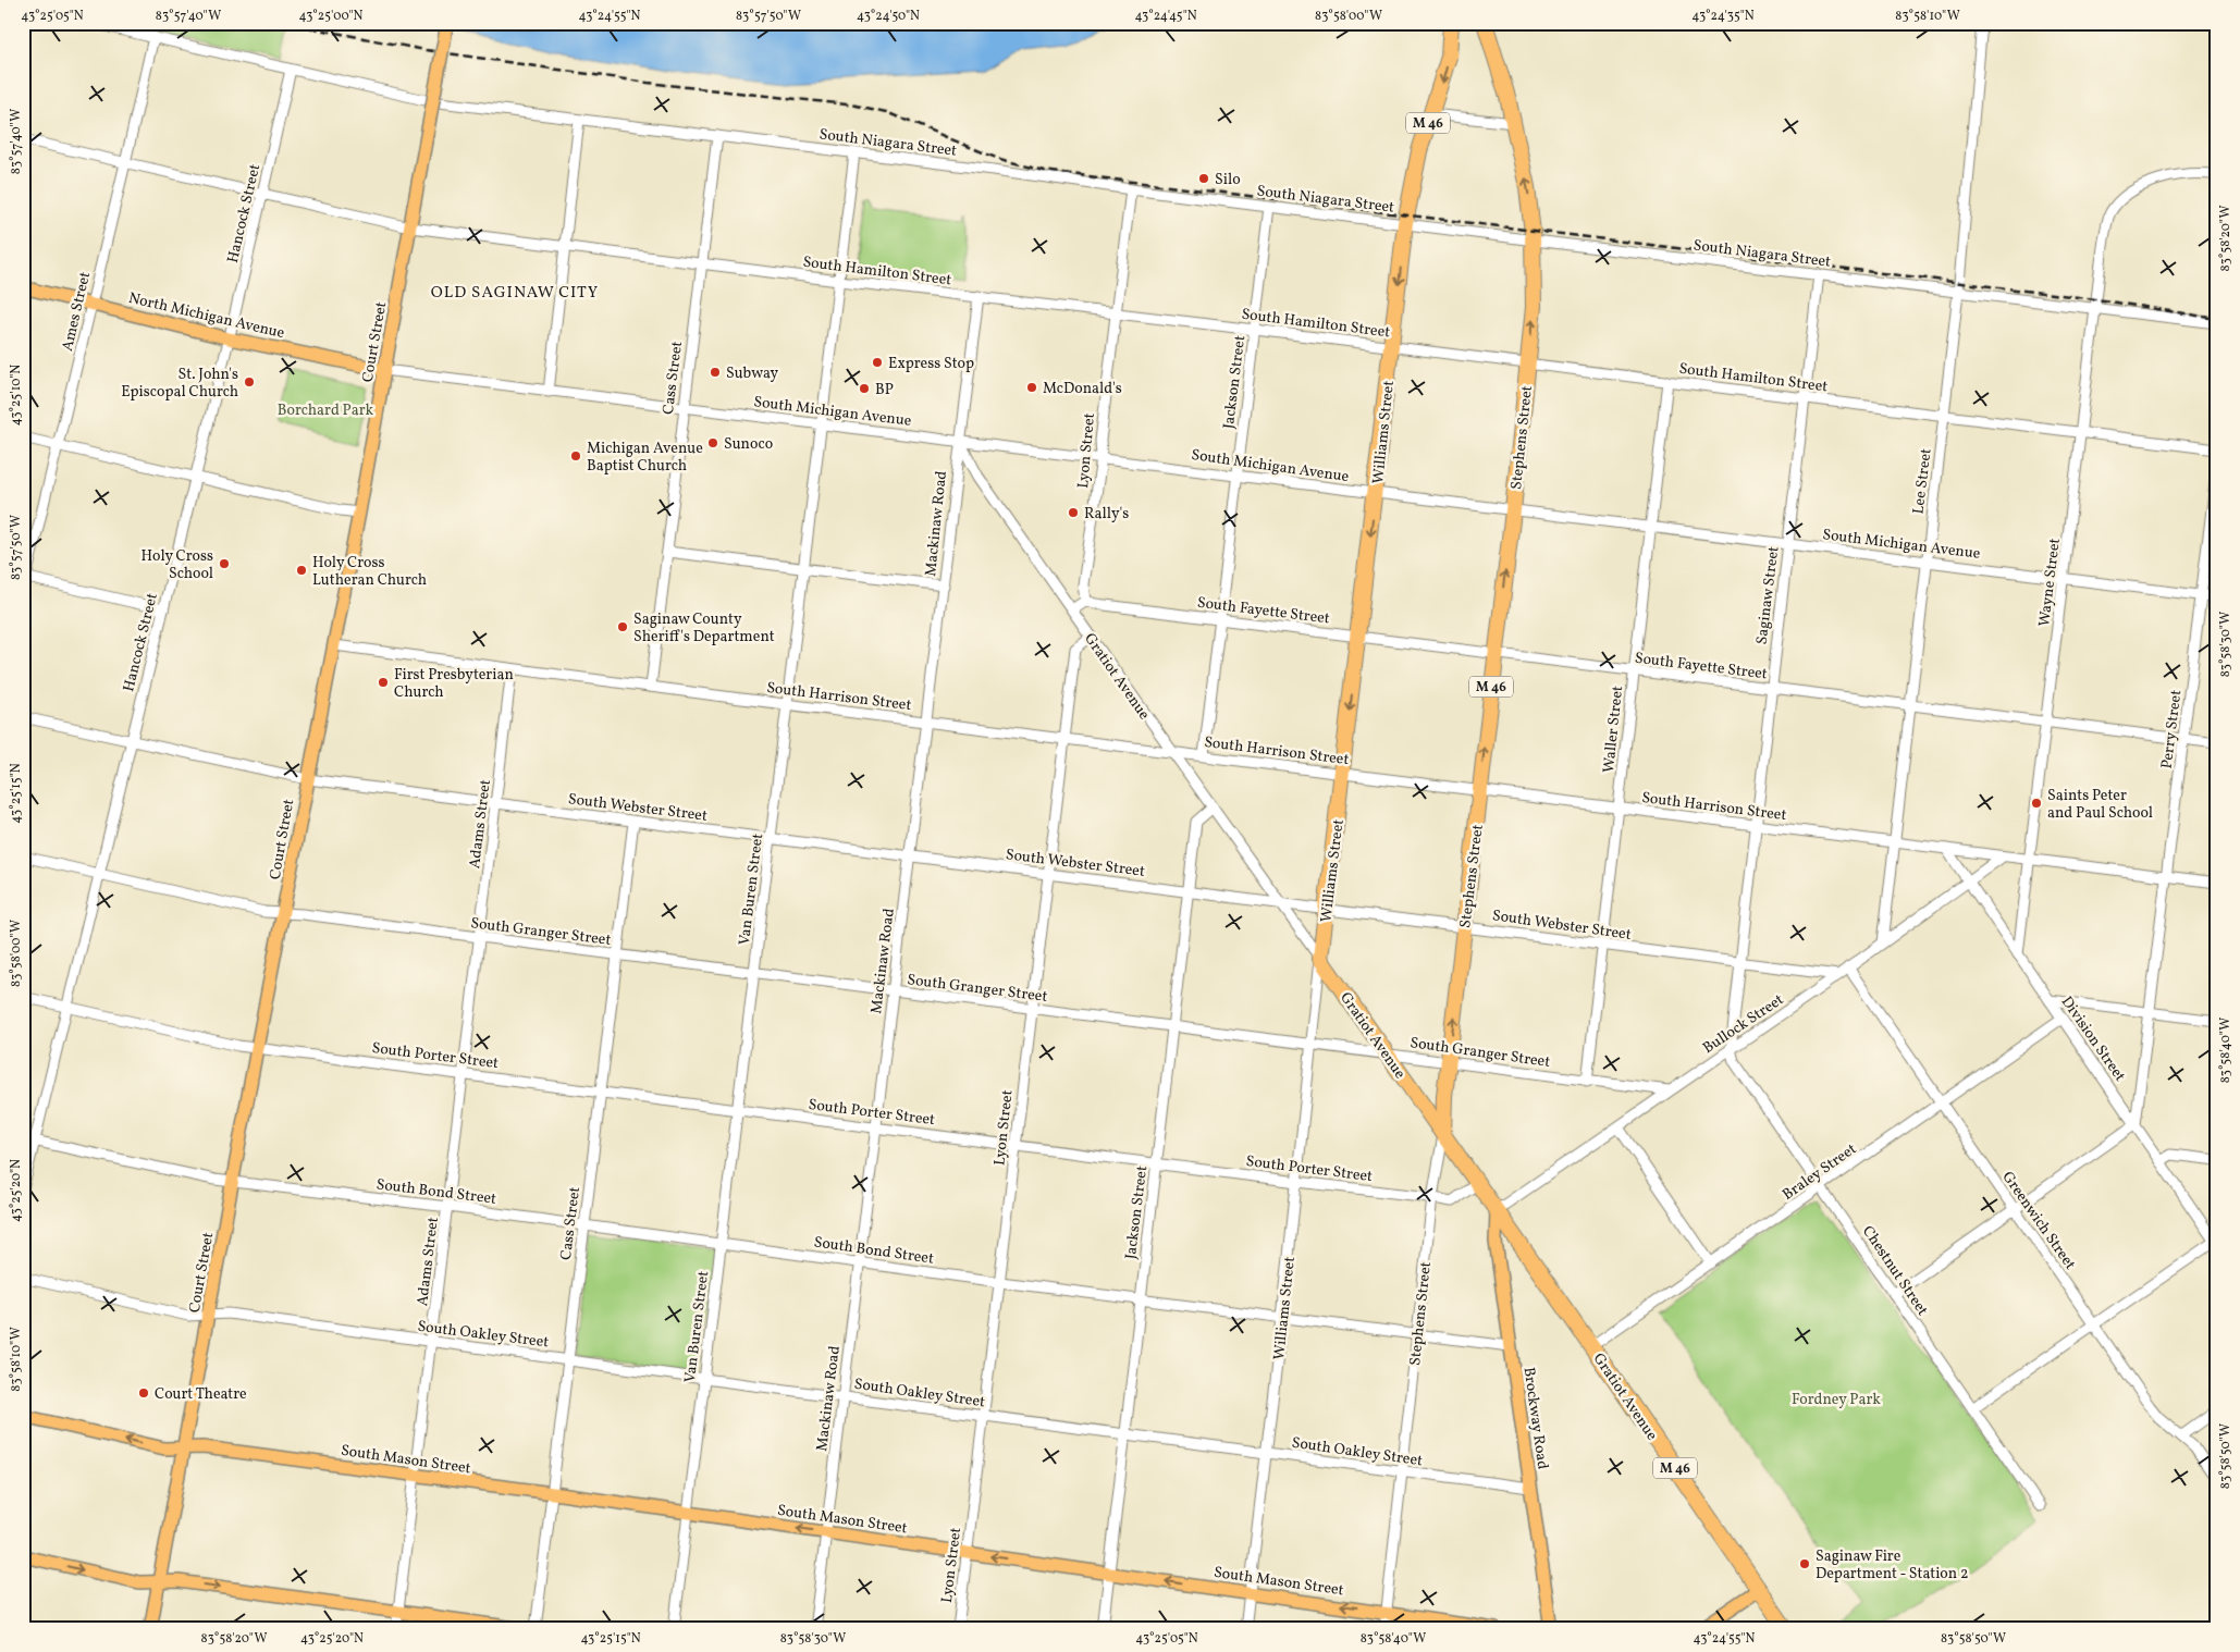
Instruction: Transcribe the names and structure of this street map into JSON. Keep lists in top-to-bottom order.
{
  "streets": {
    "highway": [
      "M 46",
      "Williams Street",
      "Stephens Street",
      "Gratiot Avenue"
    ],
    "main road": [
      "North Michigan Avenue",
      "Court Street",
      "Brockway Road",
      "South Mason Street"
    ],
    "street": [
      "South Niagara Street",
      "Hancock Street",
      "South Hamilton Street",
      "Ames Street",
      "Cass Street",
      "Jackson Street",
      "South Michigan Avenue",
      "Lyon Street",
      "Lee Street",
      "Mackinaw Road",
      "Wayne Street",
      "Saginaw Street",
      "South Fayette Street",
      "South Harrison Street",
      "Waller Street",
      "Perry Street",
      "South Webster Street",
      "Adams Street",
      "Van Buren Street",
      "South Granger Street",
      "Bullock Street",
      "Division Street",
      "South Porter Street",
      "Braley Street",
      "South Bond Street",
      "Greenwich Street",
      "Chestnut Street",
      "South Oakley Street"
    ]
  },
  "crossings": [
    ["M 46", "Stephens Street"],
    ["South Niagara Street", "Hancock Street"],
    ["South Niagara Street", "Ames Street"],
    ["South Niagara Street", "Cass Street"],
    ["South Niagara Street", "Jackson Street"],
    ["South Niagara Street", "Williams Street"],
    ["South Niagara Street", "Stephens Street"],
    ["South Niagara Street", "Lyon Street"],
    ["South Niagara Street", "Lee Street"],
    ["South Niagara Street", "Wayne Street"],
    ["South Niagara Street", "Saginaw Street"],
    ["South Niagara Street", "Van Buren Street"],
    ["Hancock Street", "South Hamilton Street"],
    ["Hancock Street", "North Michigan Avenue"],
    ["Hancock Street", "South Webster Street"],
    ["Hancock Street", "South Granger Street"],
    ["Hancock Street", "South Porter Street"],
    ["Hancock Street", "South Bond Street"],
    ["South Hamilton Street", "Ames Street"],
    ["South Hamilton Street", "Court Street"],
    ["South Hamilton Street", "Cass Street"],
    ["South Hamilton Street", "Jackson Street"],
    ["South Hamilton Street", "Williams Street"],
    ["South Hamilton Street", "Stephens Street"],
    ["South Hamilton Street", "Lyon Street"],
    ["South Hamilton Street", "Lee Street"],
    ["South Hamilton Street", "Mackinaw Road"],
    ["South Hamilton Street", "Wayne Street"],
    ["South Hamilton Street", "Saginaw Street"],
    ["South Hamilton Street", "Waller Street"],
    ["South Hamilton Street", "Van Buren Street"],
    ["Ames Street", "North Michigan Avenue"],
    ["North Michigan Avenue", "Court Street"],
    ["North Michigan Avenue", "South Michigan Avenue"],
    ["Court Street", "South Michigan Avenue"],
    ["Court Street", "South Harrison Street"],
    ["Court Street", "South Webster Street"],
    ["Court Street", "South Granger Street"],
    ["Court Street", "South Porter Street"],
    ["Court Street", "South Bond Street"],
    ["Court Street", "South Oakley Street"],
    ["Court Street", "South Mason Street"],
    ["Cass Street", "South Michigan Avenue"],
    ["Cass Street", "South Harrison Street"],
    ["Cass Street", "South Webster Street"],
    ["Cass Street", "South Granger Street"],
    ["Cass Street", "South Porter Street"],
    ["Cass Street", "South Bond Street"],
    ["Cass Street", "South Oakley Street"],
    ["Cass Street", "South Mason Street"],
    ["Jackson Street", "South Michigan Avenue"],
    ["Jackson Street", "South Fayette Street"],
    ["Jackson Street", "Gratiot Avenue"],
    ["Jackson Street", "South Harrison Street"],
    ["Jackson Street", "South Webster Street"],
    ["Jackson Street", "South Granger Street"],
    ["Jackson Street", "South Porter Street"],
    ["Jackson Street", "South Bond Street"],
    ["Jackson Street", "South Oakley Street"],
    ["Jackson Street", "South Mason Street"],
    ["South Michigan Avenue", "Williams Street"],
    ["South Michigan Avenue", "Stephens Street"],
    ["South Michigan Avenue", "Lyon Street"],
    ["South Michigan Avenue", "Lee Street"],
    ["South Michigan Avenue", "Mackinaw Road"],
    ["South Michigan Avenue", "Wayne Street"],
    ["South Michigan Avenue", "Saginaw Street"],
    ["South Michigan Avenue", "Gratiot Avenue"],
    ["South Michigan Avenue", "Waller Street"],
    ["South Michigan Avenue", "Perry Street"],
    ["South Michigan Avenue", "Van Buren Street"],
    ["Williams Street", "South Fayette Street"],
    ["Williams Street", "Gratiot Avenue"],
    ["Williams Street", "South Harrison Street"],
    ["Williams Street", "South Webster Street"],
    ["Williams Street", "South Granger Street"],
    ["Williams Street", "South Porter Street"],
    ["Williams Street", "South Bond Street"],
    ["Williams Street", "South Oakley Street"],
    ["Williams Street", "South Mason Street"],
    ["Stephens Street", "South Fayette Street"],
    ["Stephens Street", "Gratiot Avenue"],
    ["Stephens Street", "South Harrison Street"],
    ["Stephens Street", "South Webster Street"],
    ["Stephens Street", "South Granger Street"],
    ["Stephens Street", "South Porter Street"],
    ["Stephens Street", "South Bond Street"],
    ["Stephens Street", "South Oakley Street"],
    ["Stephens Street", "South Mason Street"],
    ["Lyon Street", "South Fayette Street"],
    ["Lyon Street", "Gratiot Avenue"],
    ["Lyon Street", "South Harrison Street"],
    ["Lyon Street", "South Webster Street"],
    ["Lyon Street", "South Granger Street"],
    ["Lyon Street", "South Porter Street"],
    ["Lyon Street", "South Bond Street"],
    ["Lyon Street", "South Oakley Street"],
    ["Lyon Street", "South Mason Street"],
    ["Lee Street", "South Fayette Street"],
    ["Lee Street", "South Harrison Street"],
    ["Lee Street", "Bullock Street"],
    ["Mackinaw Road", "Gratiot Avenue"],
    ["Mackinaw Road", "South Harrison Street"],
    ["Mackinaw Road", "South Webster Street"],
    ["Mackinaw Road", "South Granger Street"],
    ["Mackinaw Road", "South Porter Street"],
    ["Mackinaw Road", "South Bond Street"],
    ["Mackinaw Road", "South Oakley Street"],
    ["Mackinaw Road", "South Mason Street"],
    ["Wayne Street", "South Fayette Street"],
    ["Wayne Street", "South Harrison Street"],
    ["Wayne Street", "Division Street"],
    ["Saginaw Street", "South Fayette Street"],
    ["Saginaw Street", "South Harrison Street"],
    ["Saginaw Street", "South Webster Street"],
    ["Saginaw Street", "Bullock Street"],
    ["Saginaw Street", "Chestnut Street"],
    ["South Fayette Street", "Waller Street"],
    ["South Fayette Street", "Perry Street"],
    ["Gratiot Avenue", "South Harrison Street"],
    ["Gratiot Avenue", "South Webster Street"],
    ["Gratiot Avenue", "South Granger Street"],
    ["Gratiot Avenue", "Bullock Street"],
    ["Gratiot Avenue", "South Porter Street"],
    ["Gratiot Avenue", "Braley Street"],
    ["Gratiot Avenue", "Brockway Road"],
    ["South Harrison Street", "Waller Street"],
    ["South Harrison Street", "Perry Street"],
    ["South Harrison Street", "Adams Street"],
    ["South Harrison Street", "Van Buren Street"],
    ["South Harrison Street", "Bullock Street"],
    ["South Harrison Street", "Division Street"],
    ["Waller Street", "South Webster Street"],
    ["Waller Street", "South Granger Street"],
    ["Perry Street", "Division Street"],
    ["South Webster Street", "Adams Street"],
    ["South Webster Street", "Van Buren Street"],
    ["South Webster Street", "Bullock Street"],
    ["Adams Street", "South Granger Street"],
    ["Adams Street", "South Porter Street"],
    ["Adams Street", "South Bond Street"],
    ["Adams Street", "South Oakley Street"],
    ["Adams Street", "South Mason Street"],
    ["Van Buren Street", "South Granger Street"],
    ["Van Buren Street", "South Porter Street"],
    ["Van Buren Street", "South Bond Street"],
    ["Van Buren Street", "South Oakley Street"],
    ["Van Buren Street", "South Mason Street"],
    ["South Granger Street", "Bullock Street"],
    ["Bullock Street", "Division Street"],
    ["Bullock Street", "Greenwich Street"],
    ["Bullock Street", "Chestnut Street"],
    ["Bullock Street", "Brockway Road"],
    ["Division Street", "Braley Street"],
    ["Braley Street", "Greenwich Street"],
    ["Braley Street", "Chestnut Street"],
    ["South Bond Street", "Brockway Road"],
    ["South Oakley Street", "Brockway Road"]
  ],
  "one_way": ["Stephens Street", "South Mason Street"],
  "districts": ["OLD SAGINAW CITY"],
  "parks": ["Borchard Park", "Fordney Park"],
  "places": [
    "Silo",
    "Express Stop",
    "Subway",
    "St. John's Episcopal Church",
    "McDonald's",
    "BP",
    "Sunoco",
    "Michigan Avenue Baptist Church",
    "Rally's",
    "Holy Cross School",
    "Holy Cross Lutheran Church",
    "Saginaw County Sheriff's Department",
    "First Presbyterian Church",
    "Saints Peter and Paul School",
    "Court Theatre",
    "Saginaw Fire Department - Station 2"
  ],
  "coordinates": [
    "43°25'05\"N",
    "83°57'40\"W",
    "43°25'00\"N",
    "43°24'55\"N",
    "83°57'50\"W",
    "43°24'50\"N",
    "43°24'45\"N",
    "83°58'00\"W",
    "43°24'35\"N",
    "83°58'10\"W",
    "83°58'20\"W",
    "43°25'10\"N",
    "83°58'30\"W",
    "43°25'15\"N",
    "83°58'40\"W",
    "43°25'20\"N",
    "83°58'50\"W"
  ]
}
